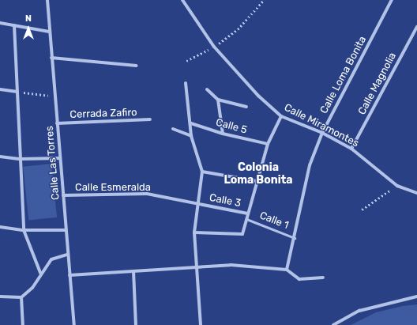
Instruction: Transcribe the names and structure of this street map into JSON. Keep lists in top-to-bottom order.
{
  "streets": {
    "street": [
      "Calle Loma Bonita",
      "Calle Magnolia",
      "Cerrada Zafiro",
      "Calle Miramontes",
      "Calle 5",
      "Calle Las Torres",
      "Calle Esmeralda",
      "Calle 3"
    ],
    "lane": ["Calle 1"]
  },
  "crossings": [
    ["Calle Loma Bonita", "Calle Miramontes"],
    ["Calle Loma Bonita", "Calle 1"],
    ["Calle Magnolia", "Calle Miramontes"],
    ["Cerrada Zafiro", "Calle Las Torres"],
    ["Calle Las Torres", "Calle Esmeralda"],
    ["Calle Esmeralda", "Calle 3"]
  ],
  "districts": ["Colonia Loma Bonita"],
  "north": "top"
}
